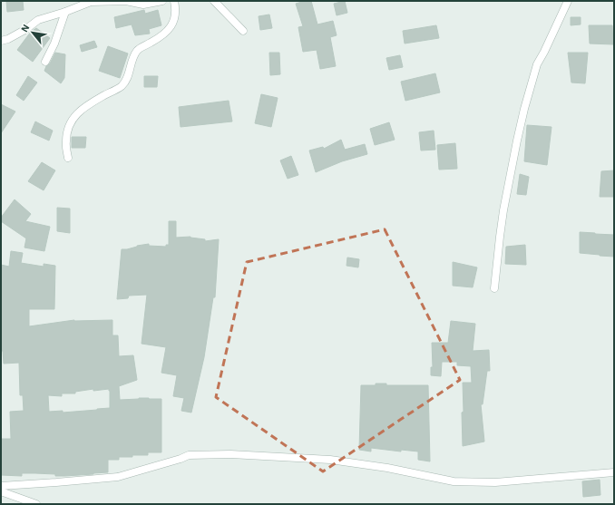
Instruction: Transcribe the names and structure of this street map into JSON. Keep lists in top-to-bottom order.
{
  "north": "top left"
}
